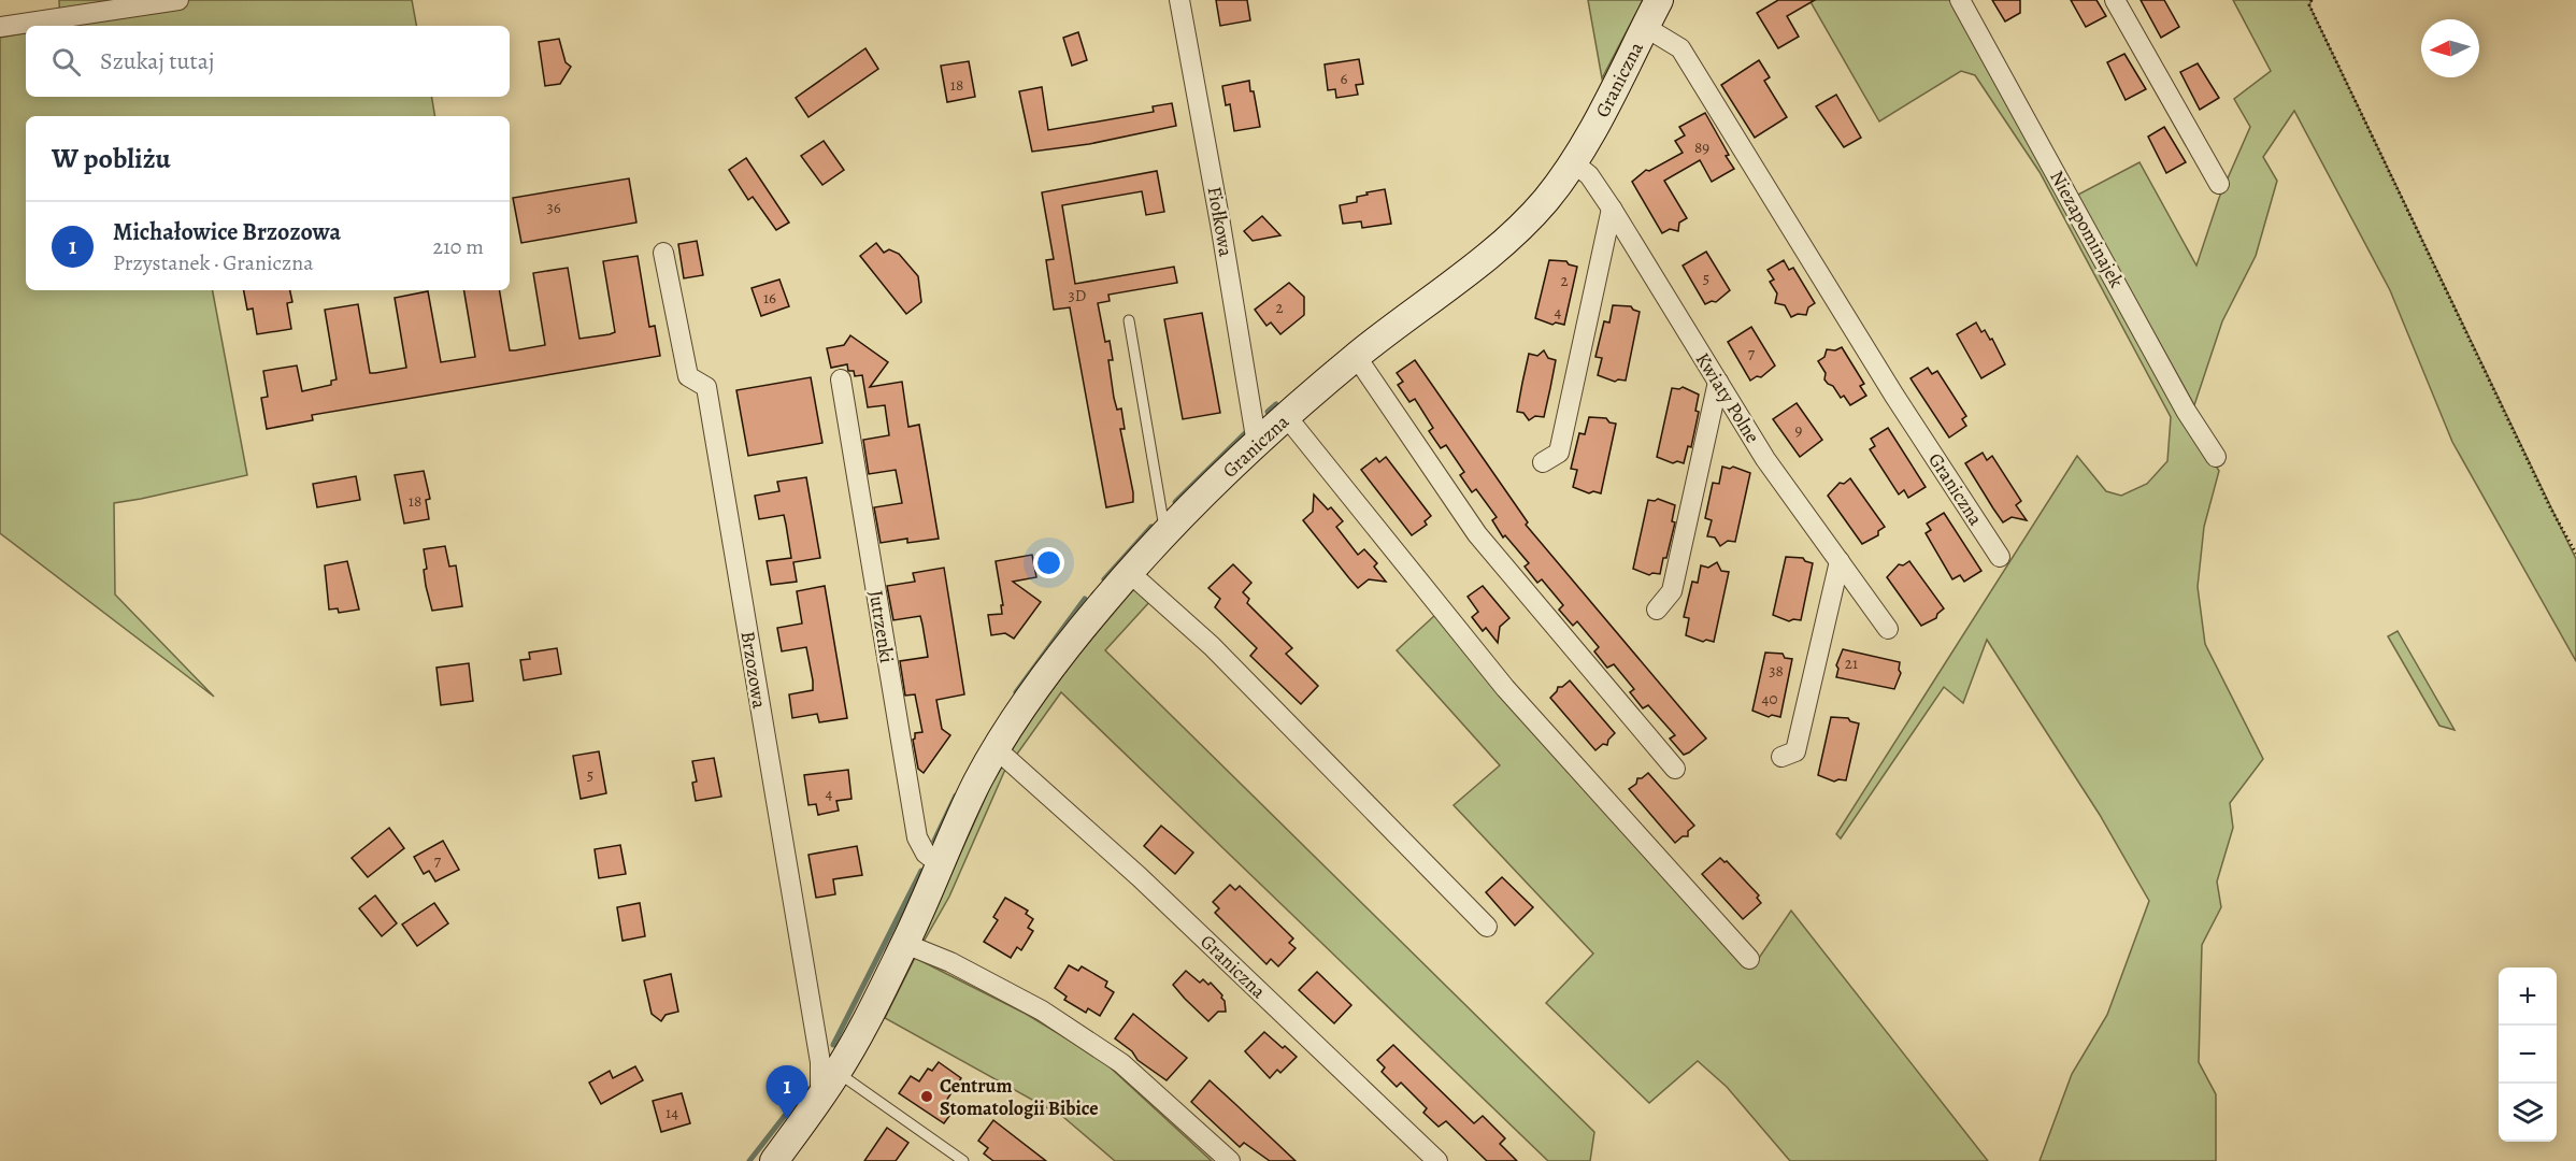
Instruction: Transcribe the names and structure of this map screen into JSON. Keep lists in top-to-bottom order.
{
  "streets": {
    "street": [
      "Graniczna",
      "Fiołkowa",
      "Niezapominajek",
      "Kwiaty Polne",
      "Jutrzenki",
      "Brzozowa"
    ]
  },
  "crossings": [
    ["Graniczna", "Fiołkowa"],
    ["Graniczna", "Kwiaty Polne"],
    ["Graniczna", "Jutrzenki"],
    ["Graniczna", "Brzozowa"]
  ],
  "places": ["Centrum Stomatologii Bibice"],
  "house_numbers": [
    "6",
    "18",
    "89",
    "36",
    "5",
    "2",
    "3D",
    "16",
    "2",
    "4",
    "7",
    "9",
    "18",
    "21",
    "38",
    "40",
    "5",
    "4",
    "7",
    "14"
  ],
  "north": "left",
  "page": {
    "search": "Szukaj tutaj",
    "heading": "W pobliżu",
    "list": [
      {
        "mark": "1",
        "name": "Michałowice Brzozowa",
        "note": "Przystanek · Graniczna",
        "value": "210 m"
      }
    ],
    "map_buttons": ["+", "−"],
    "pins": "1"
  }
}
